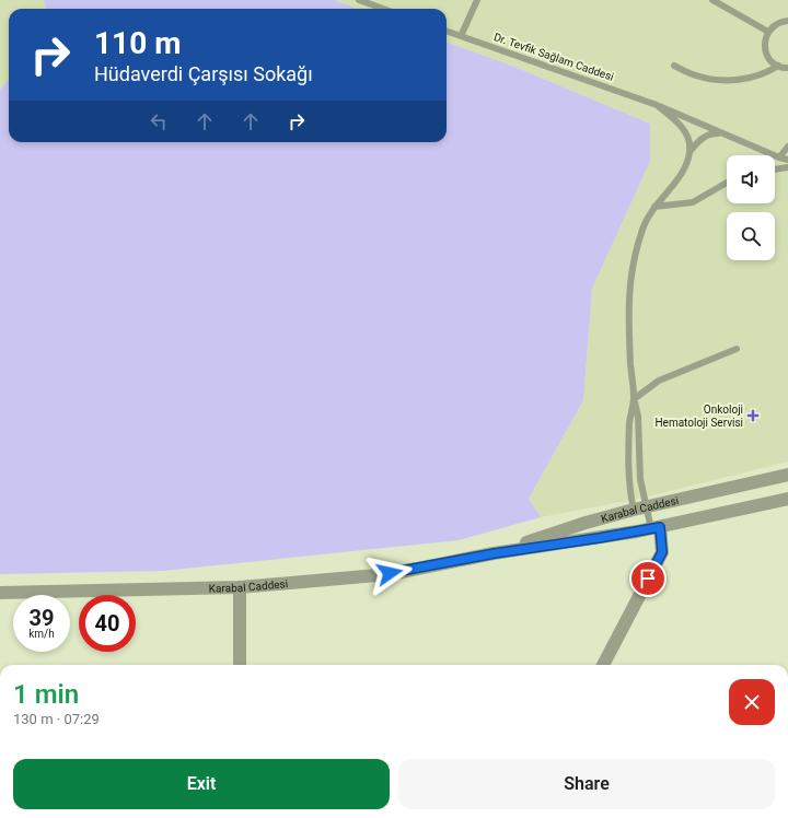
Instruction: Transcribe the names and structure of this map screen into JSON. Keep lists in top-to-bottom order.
{
  "streets": {
    "street": ["Karabal Caddesi"],
    "lane": ["Dr. Tevfik Sağlam Caddesi"]
  },
  "places": {
    "health": ["Onkoloji Hematoloji Servisi"]
  },
  "page": {
    "turn": ["110 m", "Hüdaverdi Çarşısı Sokağı"],
    "speed": "39 km/h",
    "limit": "40",
    "heading": ["1 min", "130 m · 07:29"],
    "buttons": ["Exit", "Share"]
  }
}
